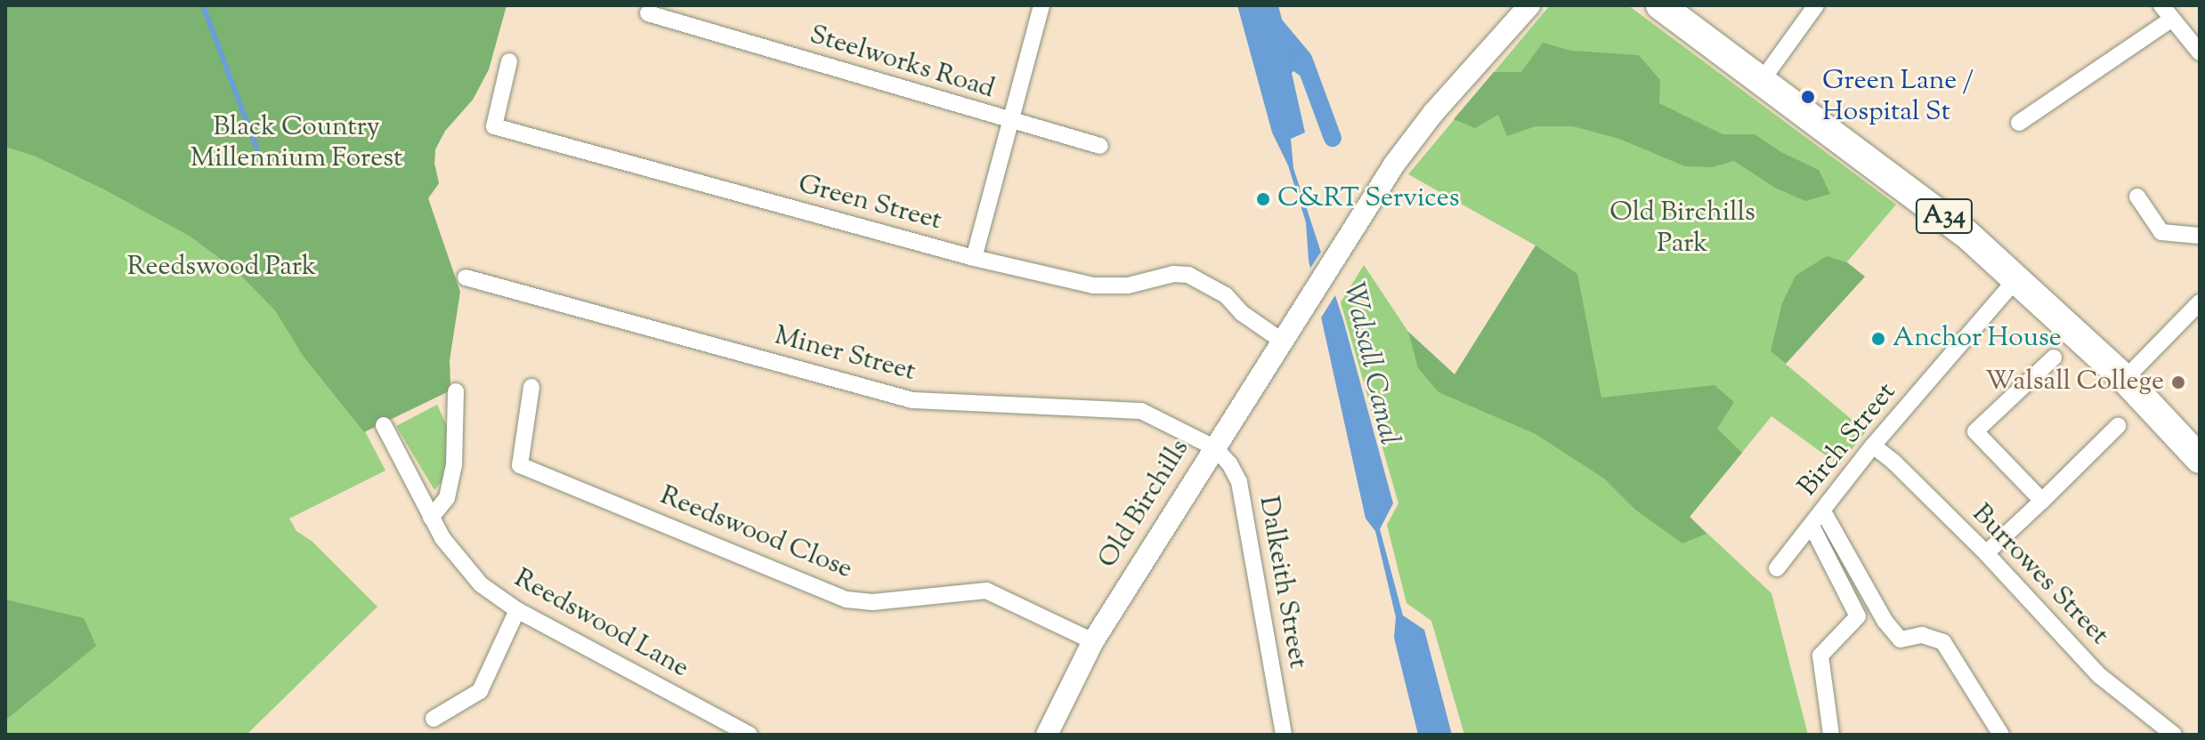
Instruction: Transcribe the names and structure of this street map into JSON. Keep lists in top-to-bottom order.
{
  "streets": {
    "highway": ["A34"],
    "street": [
      "Steelworks Road",
      "Green Street",
      "Miner Street",
      "Birch Street",
      "Old Birchills",
      "Reedswood Close",
      "Burrowes Street",
      "Dalkeith Street",
      "Reedswood Lane"
    ]
  },
  "crossings": [
    ["Green Street", "Old Birchills"],
    ["A34", "Birch Street"],
    ["Miner Street", "Old Birchills"],
    ["Miner Street", "Dalkeith Street"],
    ["Birch Street", "Burrowes Street"],
    ["Old Birchills", "Reedswood Close"],
    ["Old Birchills", "Dalkeith Street"]
  ],
  "water": ["Walsall Canal"],
  "parks": ["Black Country Millennium Forest", "Old Birchills Park", "Reedswood Park"],
  "places": [
    "Green Lane / Hospital St",
    "C&RT Services",
    "Anchor House",
    "Walsall College"
  ]
}
